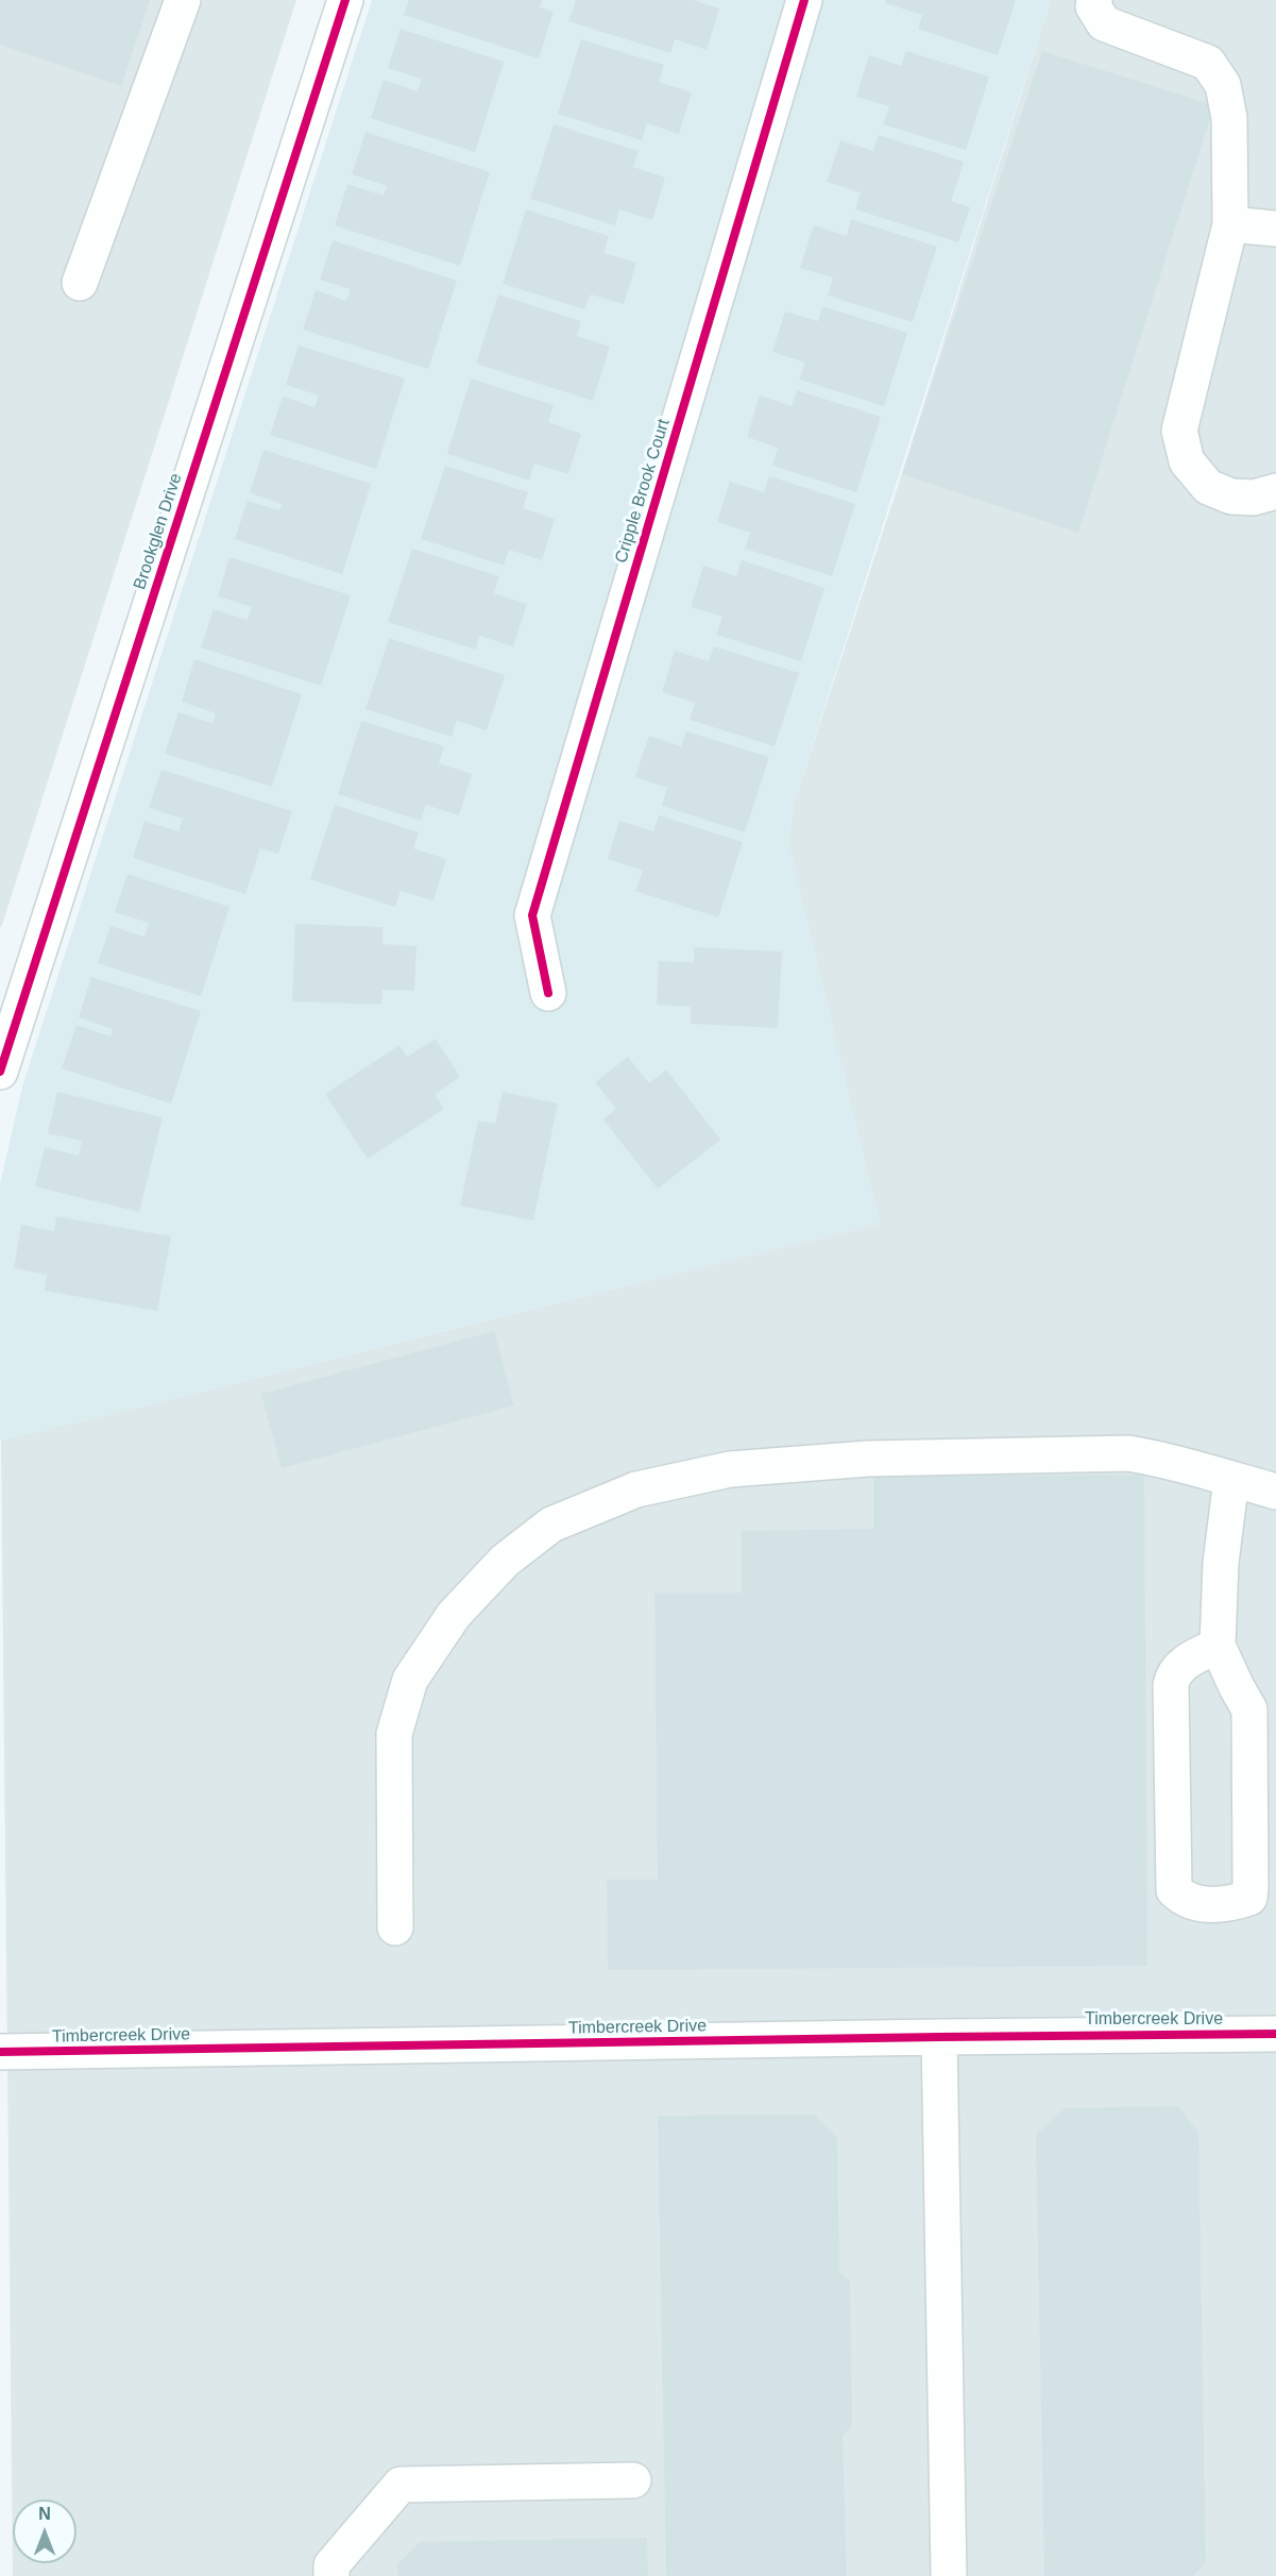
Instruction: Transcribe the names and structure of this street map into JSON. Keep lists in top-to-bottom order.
{
  "streets": {
    "street": ["Cripple Brook Court", "Brookglen Drive", "Timbercreek Drive"]
  },
  "north": "top"
}
